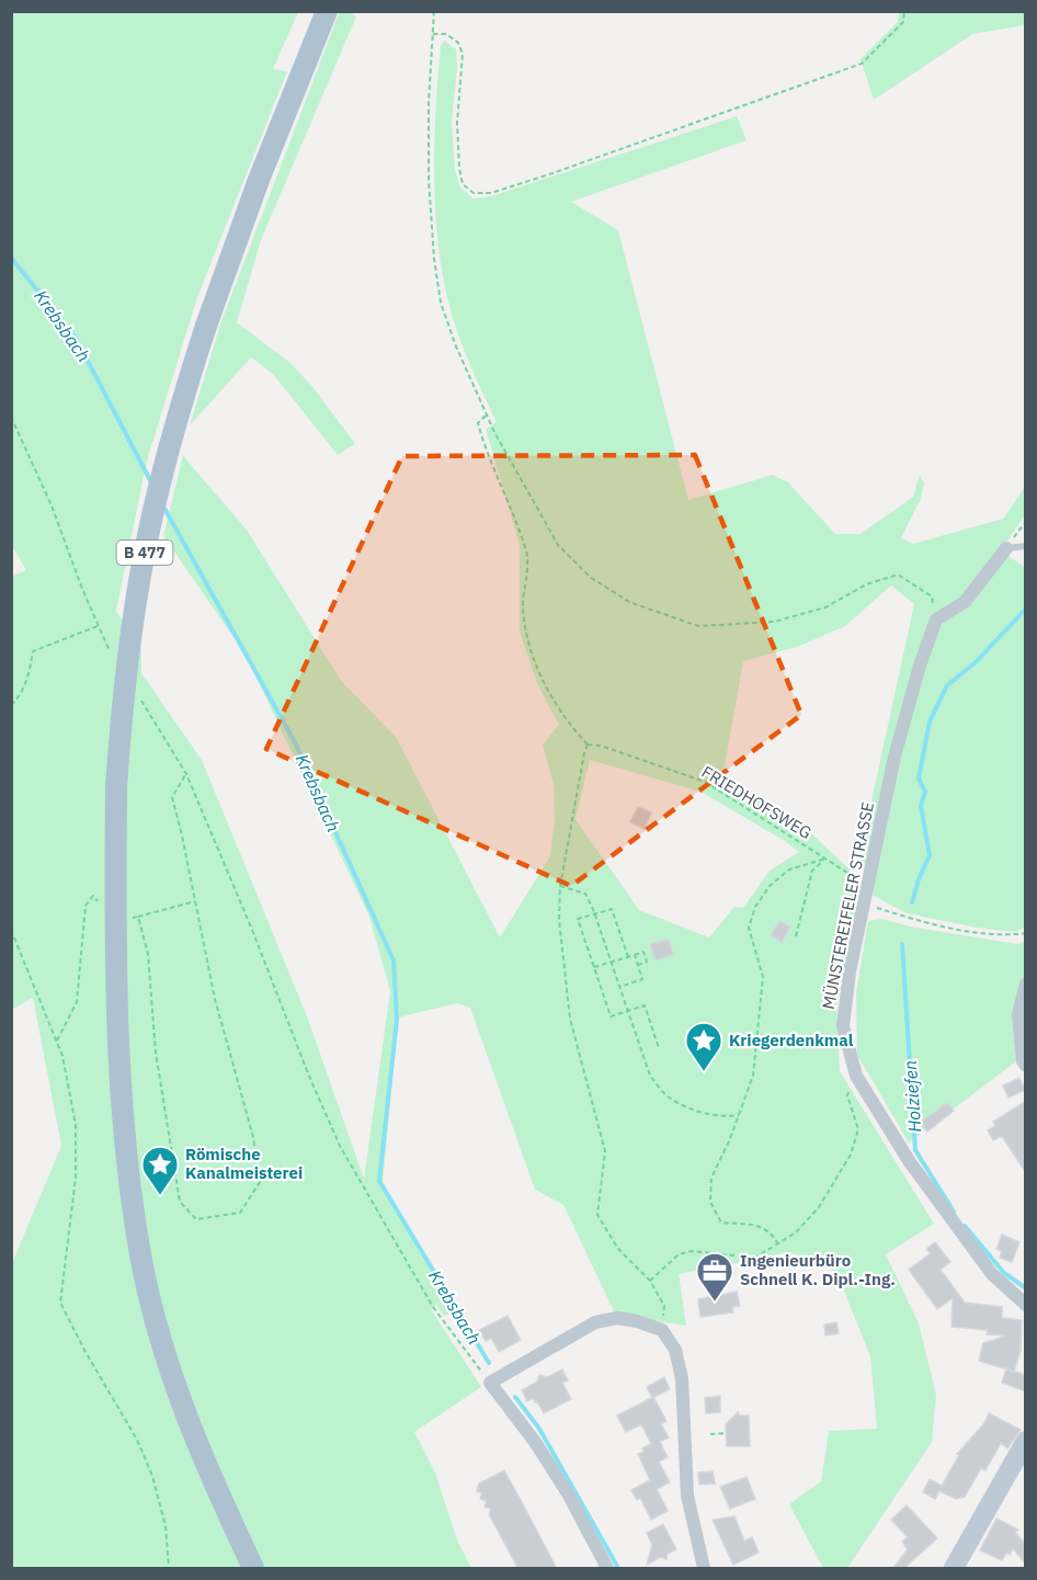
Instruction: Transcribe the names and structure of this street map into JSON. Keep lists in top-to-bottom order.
{
  "streets": {
    "main road": ["B 477"],
    "street": ["MÜNSTEREIFELER STRASSE"],
    "path": ["FRIEDHOFSWEG"]
  },
  "crossings": [
    ["FRIEDHOFSWEG", "MÜNSTEREIFELER STRASSE"]
  ],
  "water": ["Krebsbach", "Holziefen"],
  "places": {
    "place": ["Kriegerdenkmal", "Römische Kanalmeisterei"],
    "office": ["Ingenieurbüro Schnell K. Dipl.-Ing."]
  }
}
